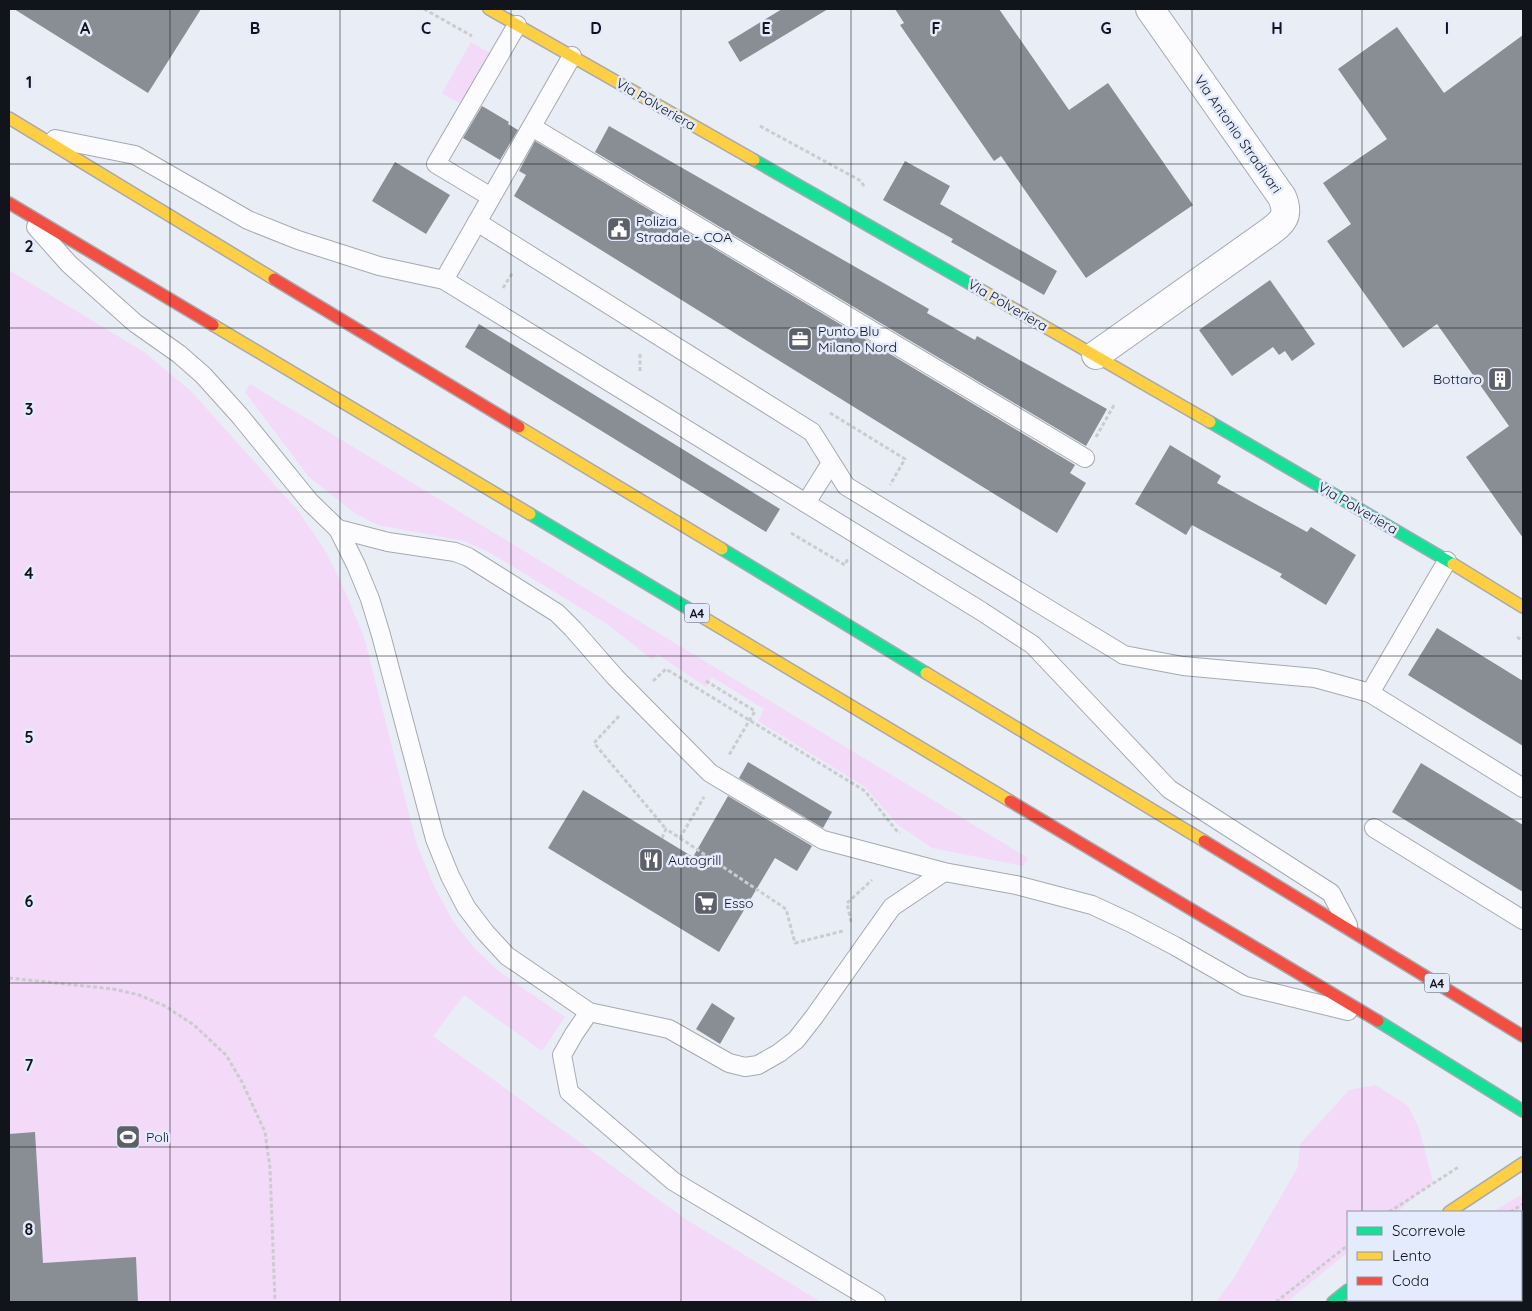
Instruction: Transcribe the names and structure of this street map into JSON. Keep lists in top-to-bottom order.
{
  "streets": {
    "main road": ["Via Polveriera", "A4"],
    "street": ["Via Antonio Stradivari"]
  },
  "crossings": [
    ["Via Polveriera", "Via Antonio Stradivari"]
  ],
  "places": {
    "public building": ["Polizia Stradale - COA"],
    "office": ["Punto Blu Milano Nord"],
    "building": ["Bottaro"],
    "restaurant": ["Autogrill"],
    "supermarket": ["Esso"],
    "sports": ["Polì"]
  },
  "legend": ["Scorrevole", "Lento", "Coda"],
  "grid": {
    "columns": [
      "A",
      "B",
      "C",
      "D",
      "E",
      "F",
      "G",
      "H",
      "I"
    ],
    "rows": [
      "1",
      "2",
      "3",
      "4",
      "5",
      "6",
      "7",
      "8"
    ]
  }
}
